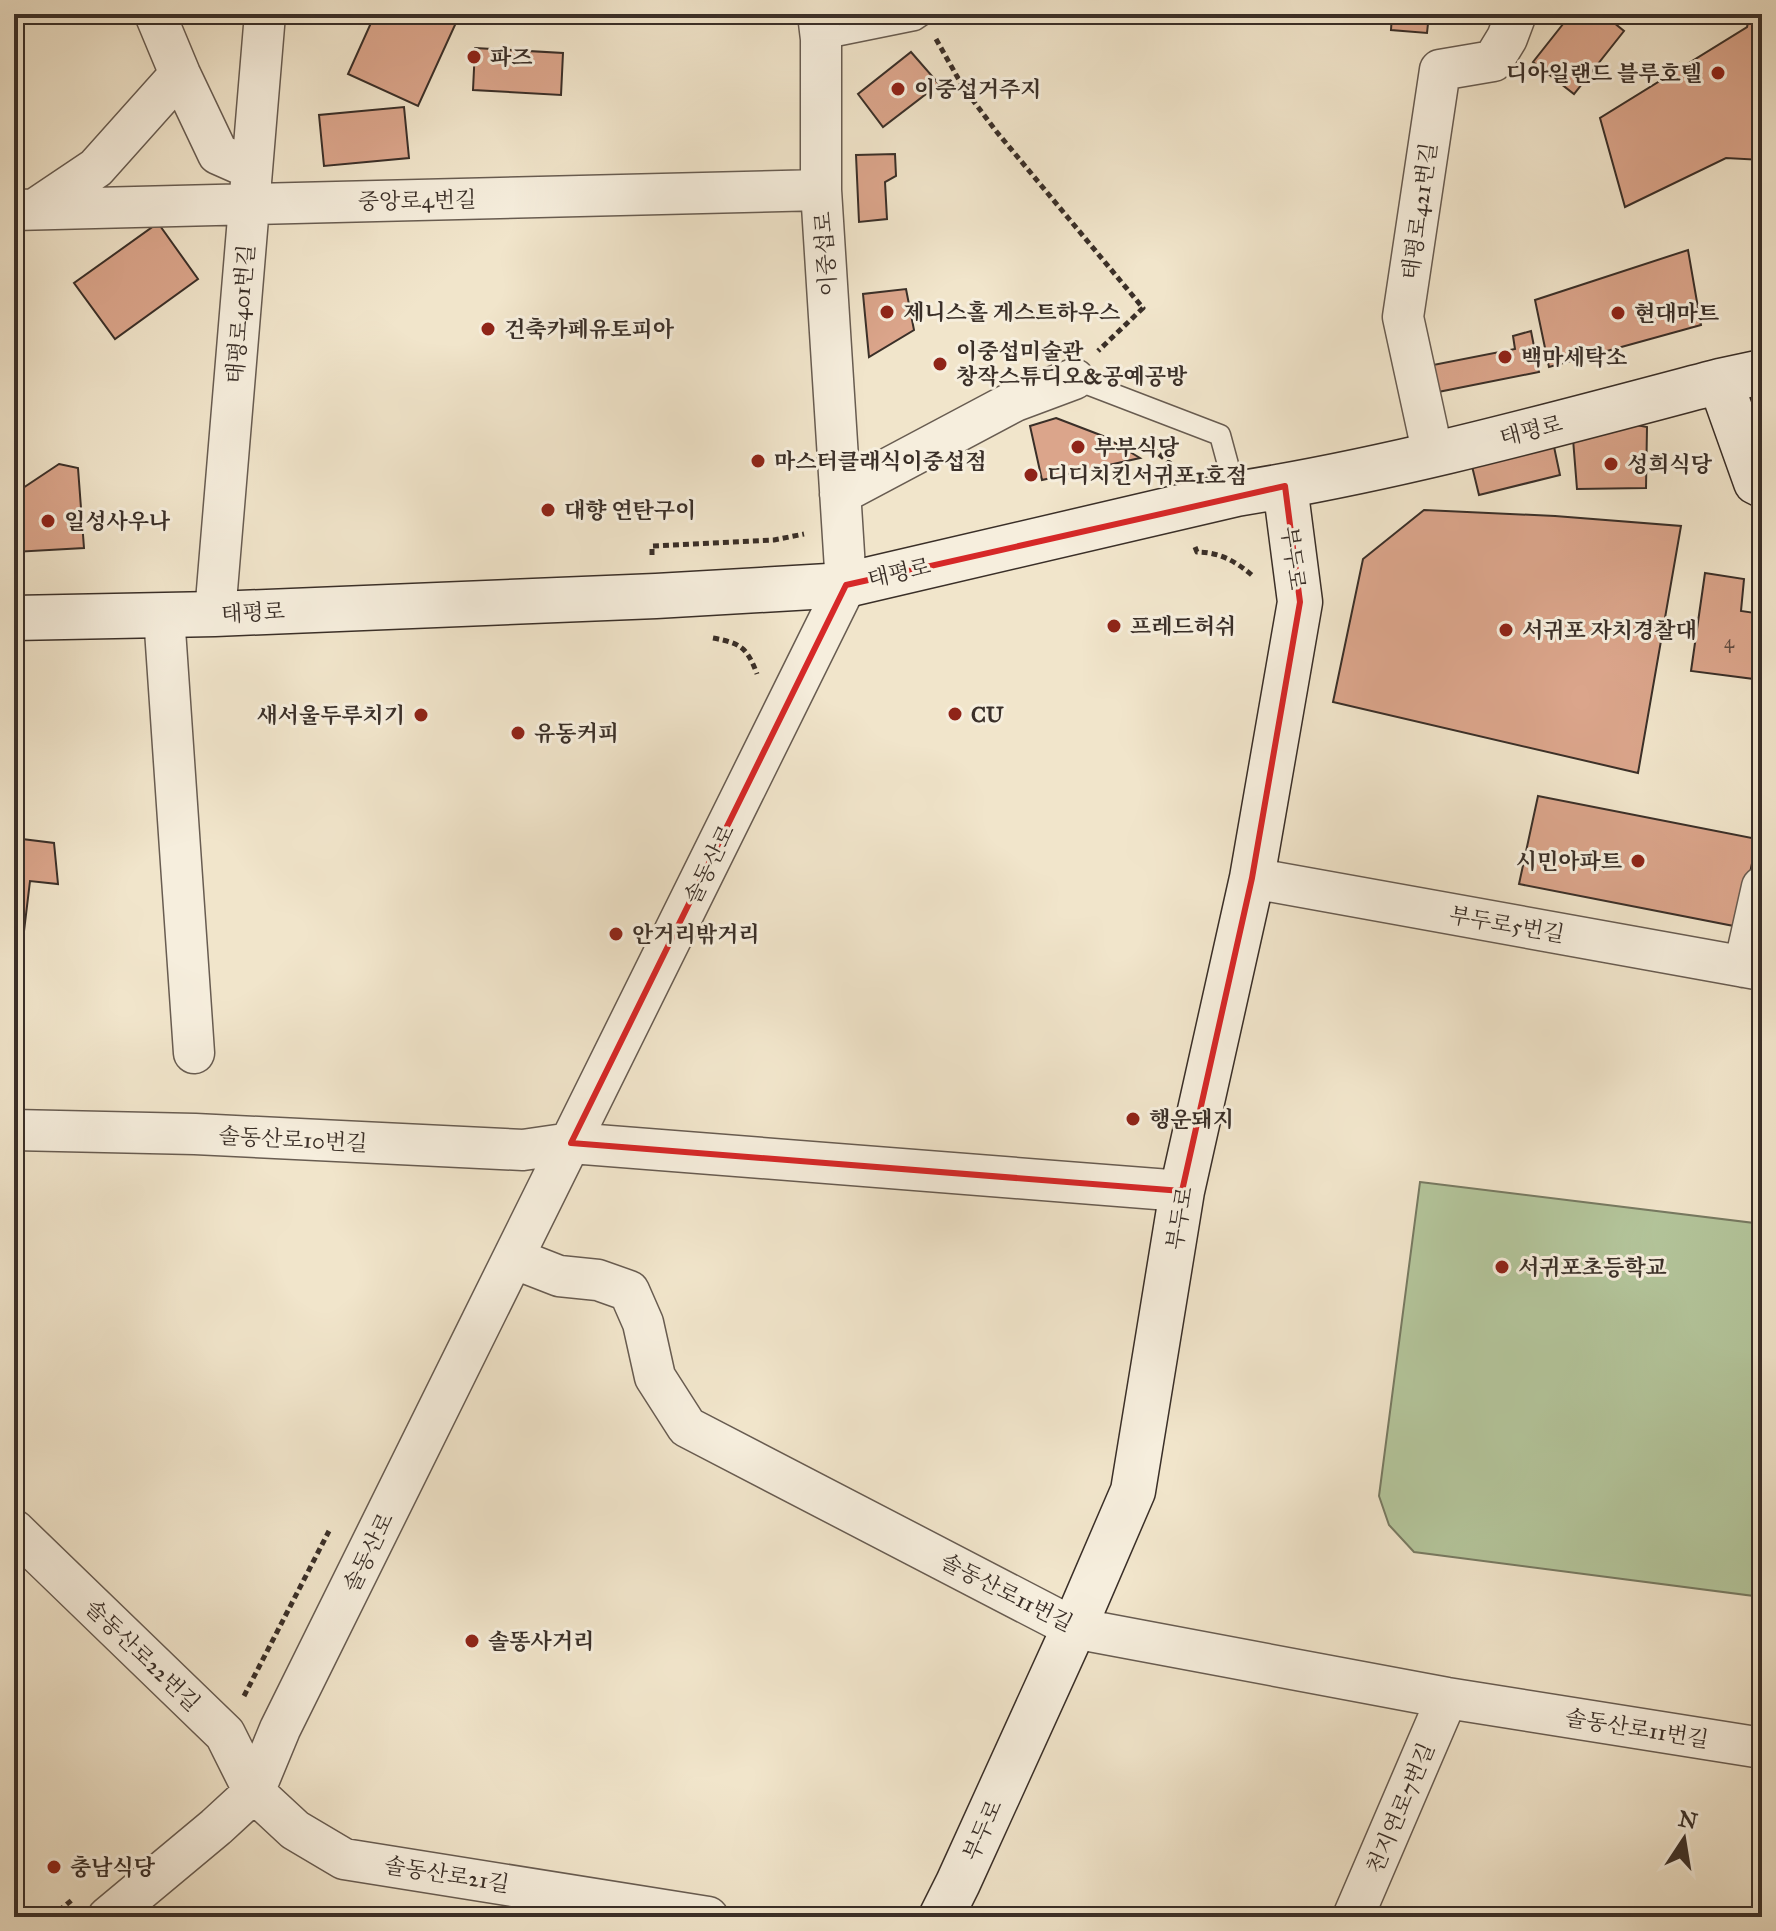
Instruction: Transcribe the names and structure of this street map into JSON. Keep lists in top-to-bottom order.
{
  "streets": {
    "main road": ["태평로", "부두로"],
    "street": [
      "중앙로4번길",
      "태평로421번길",
      "이중섭로",
      "태평로401번길",
      "솔동산로",
      "부두로5번길",
      "솔동산로10번길",
      "솔동산로11번길",
      "솔동산로22번길",
      "천지연로7번길",
      "솔동산로21길"
    ]
  },
  "crossings": [
    ["중앙로4번길", "이중섭로"],
    ["중앙로4번길", "태평로401번길"],
    ["태평로421번길", "태평로"],
    ["이중섭로", "태평로"],
    ["이중섭로", "솔동산로"],
    ["태평로401번길", "태평로"],
    ["태평로", "부두로"],
    ["태평로", "솔동산로"],
    ["부두로", "부두로5번길"],
    ["부두로", "솔동산로11번길"],
    ["솔동산로", "솔동산로10번길"],
    ["솔동산로", "솔동산로11번길"],
    ["솔동산로", "솔동산로22번길"],
    ["솔동산로", "솔동산로21길"],
    ["솔동산로11번길", "천지연로7번길"],
    ["솔동산로22번길", "솔동산로21길"]
  ],
  "places": [
    "파즈",
    "디아일랜드 블루호텔",
    "이중섭거주지",
    "제니스홀 게스트하우스",
    "현대마트",
    "건축카페유토피아",
    "백마세탁소",
    "이중섭미술관 창작스튜디오&공예공방",
    "부부식당",
    "마스터클래식이중섭점",
    "성희식당",
    "디디치킨서귀포1호점",
    "대향 연탄구이",
    "일성사우나",
    "프레드허쉬",
    "서귀포 자치경찰대",
    "CU",
    "새서울두루치기",
    "유동커피",
    "시민아파트",
    "안거리밖거리",
    "행운돼지",
    "서귀포초등학교",
    "솔똥사거리",
    "충남식당"
  ],
  "house_numbers": ["4"],
  "north": "top"
}
